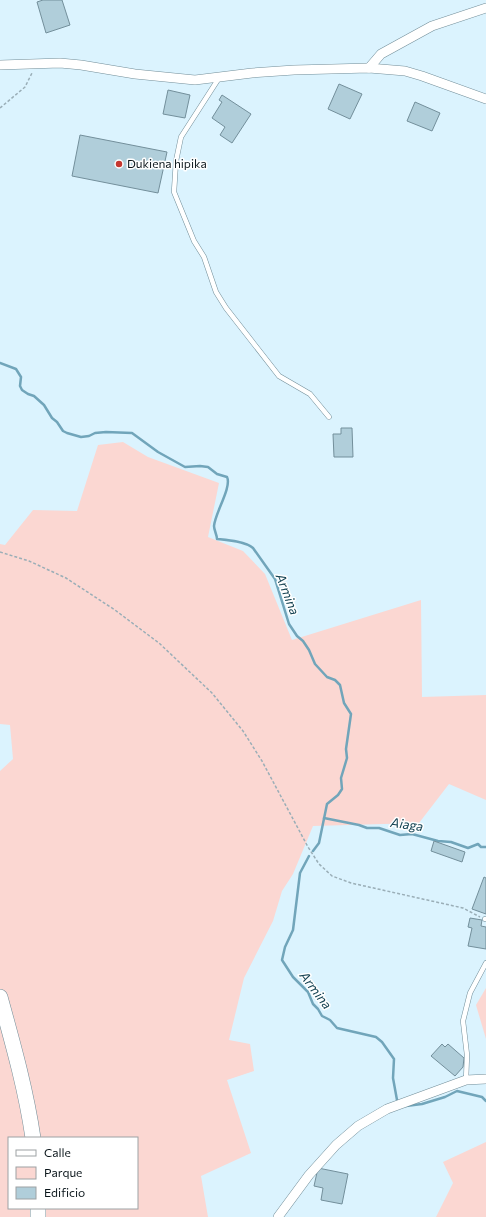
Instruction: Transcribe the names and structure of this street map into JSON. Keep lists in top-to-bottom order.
{
  "water": ["Armina", "Aiaga"],
  "places": ["Dukiena hipika"],
  "legend": ["Calle", "Parque", "Edificio"]
}
